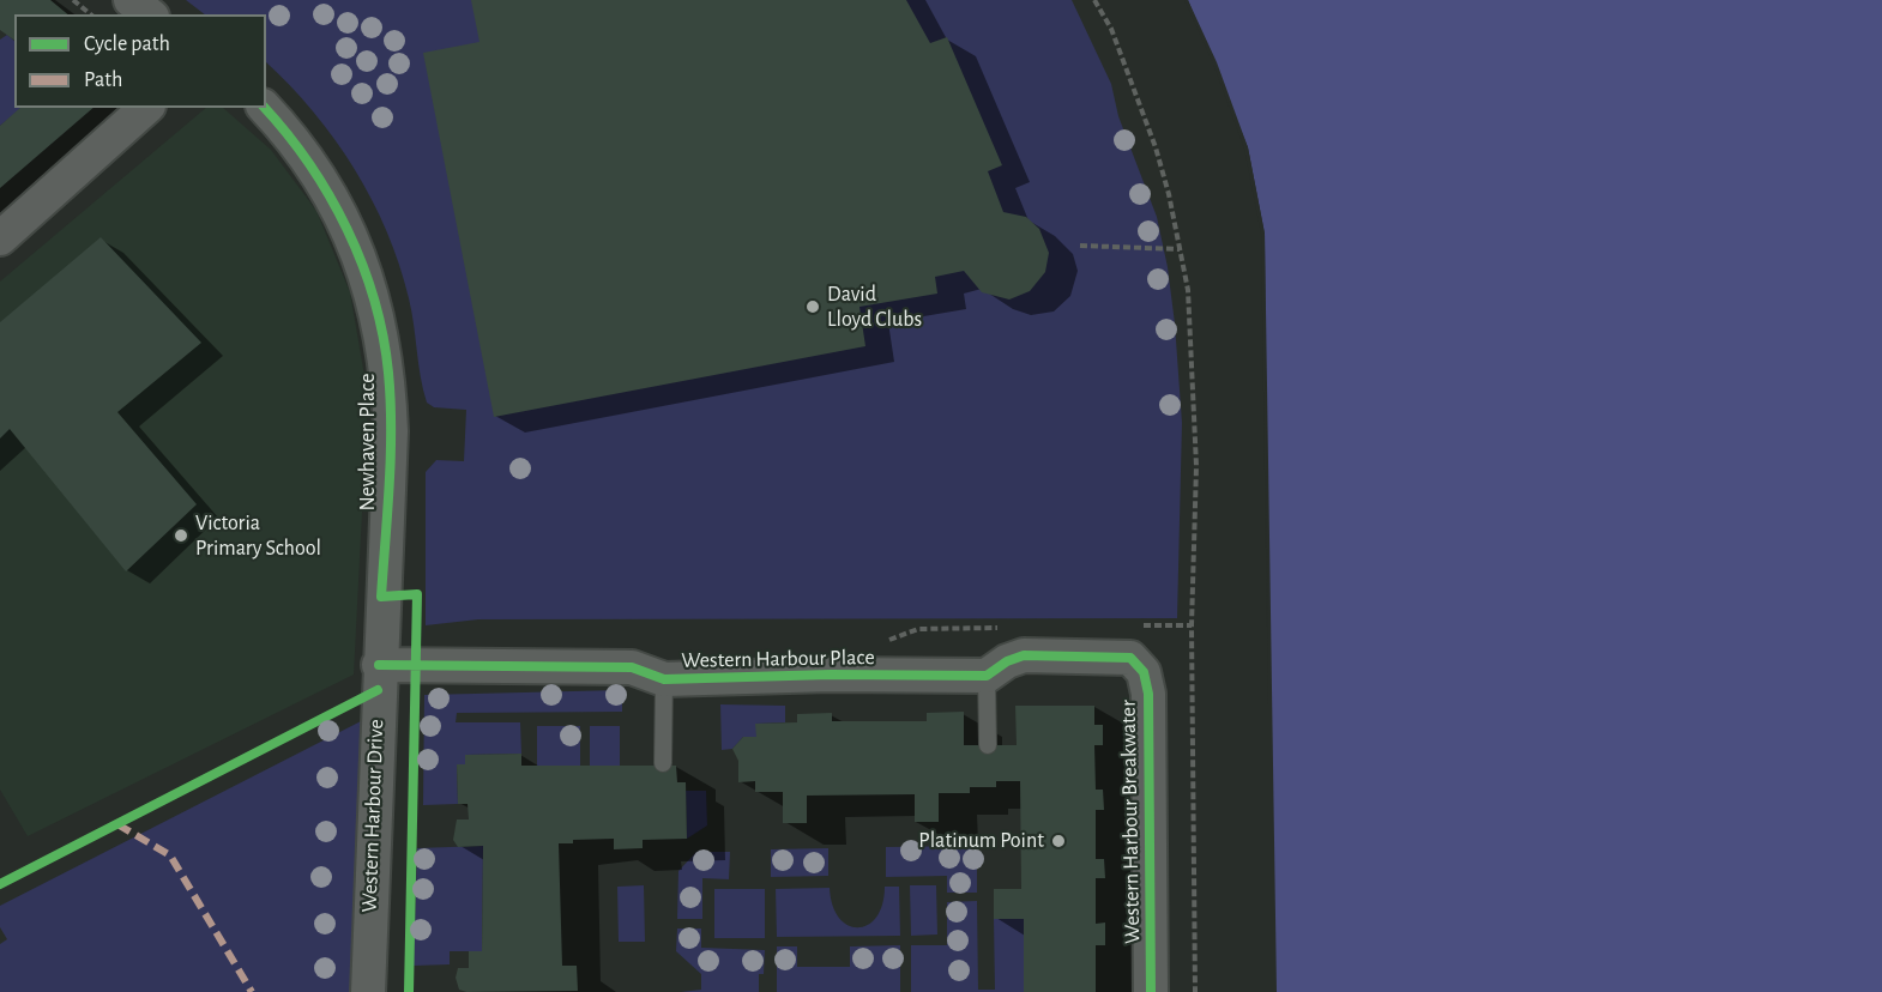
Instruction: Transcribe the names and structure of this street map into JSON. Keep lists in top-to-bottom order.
{
  "streets": {
    "street": [
      "Newhaven Place",
      "Western Harbour Place",
      "Western Harbour Drive",
      "Western Harbour Breakwater"
    ]
  },
  "crossings": [
    ["Newhaven Place", "Western Harbour Drive"],
    ["Western Harbour Place", "Western Harbour Drive"],
    ["Western Harbour Place", "Western Harbour Breakwater"]
  ],
  "places": ["David Lloyd Clubs", "Victoria Primary School", "Platinum Point"],
  "legend": ["Cycle path", "Path"]
}
